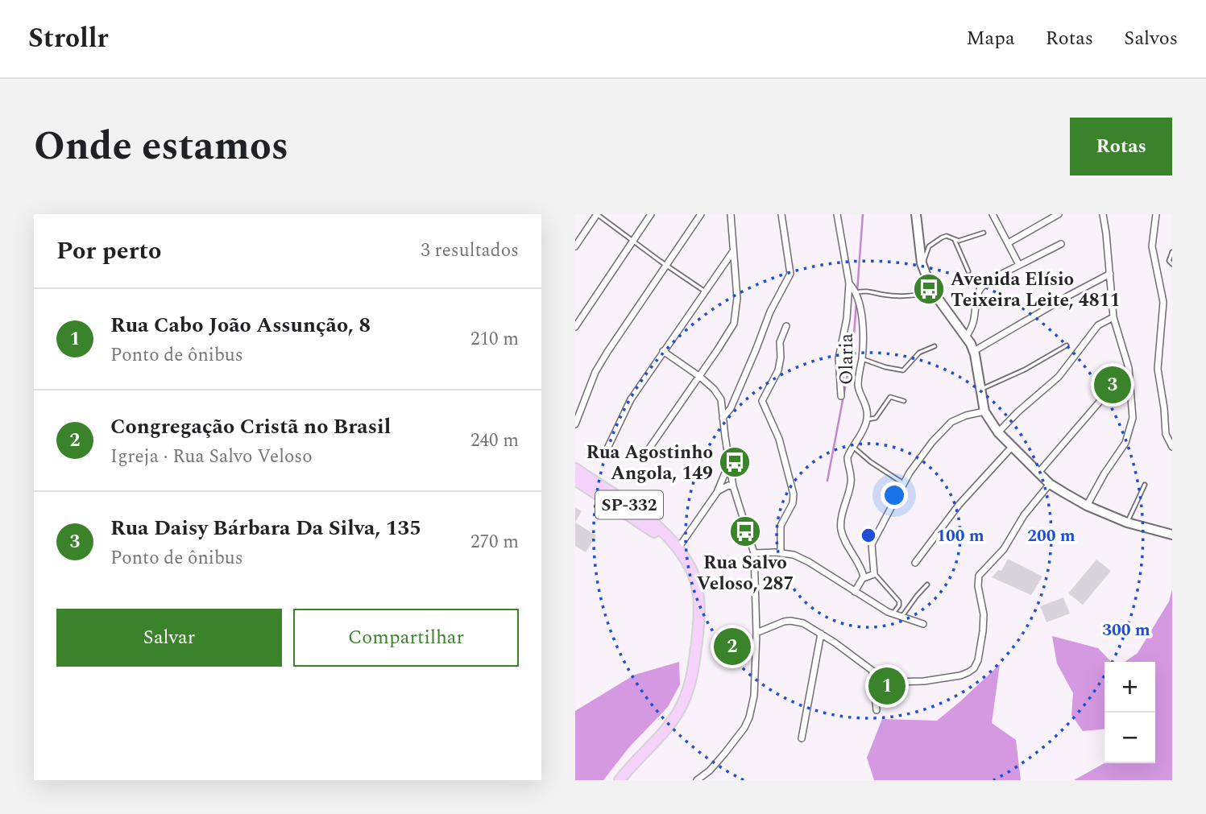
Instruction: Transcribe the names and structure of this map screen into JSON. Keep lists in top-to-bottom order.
{
  "streets": {
    "main road": ["SP-332"],
    "street": ["Olaria"]
  },
  "places": {
    "bus stop": ["Avenida Elísio Teixeira Leite, 4811", "Rua Agostinho Angola, 149", "Rua Salvo Veloso, 287"]
  },
  "page": {
    "header": "Strollr",
    "nav": ["Mapa", "Rotas", "Salvos"],
    "title": "Onde estamos",
    "buttons": [
      "Rotas",
      ["Salvar", "Compartilhar"]
    ],
    "heading": ["Por perto", "3 resultados"],
    "list": [
      {
        "mark": "1",
        "name": "Rua Cabo João Assunção, 8",
        "note": "Ponto de ônibus",
        "value": "210 m"
      },
      {
        "mark": "2",
        "name": "Congregação Cristã no Brasil",
        "note": "Igreja · Rua Salvo Veloso",
        "value": "240 m"
      },
      {
        "mark": "3",
        "name": "Rua Daisy Bárbara Da Silva, 135",
        "note": "Ponto de ônibus",
        "value": "270 m"
      }
    ],
    "pins": ["3", "2", "1"],
    "map_buttons": ["+", "−"]
  },
  "rings": ["100 m", "200 m", "300 m"]
}
